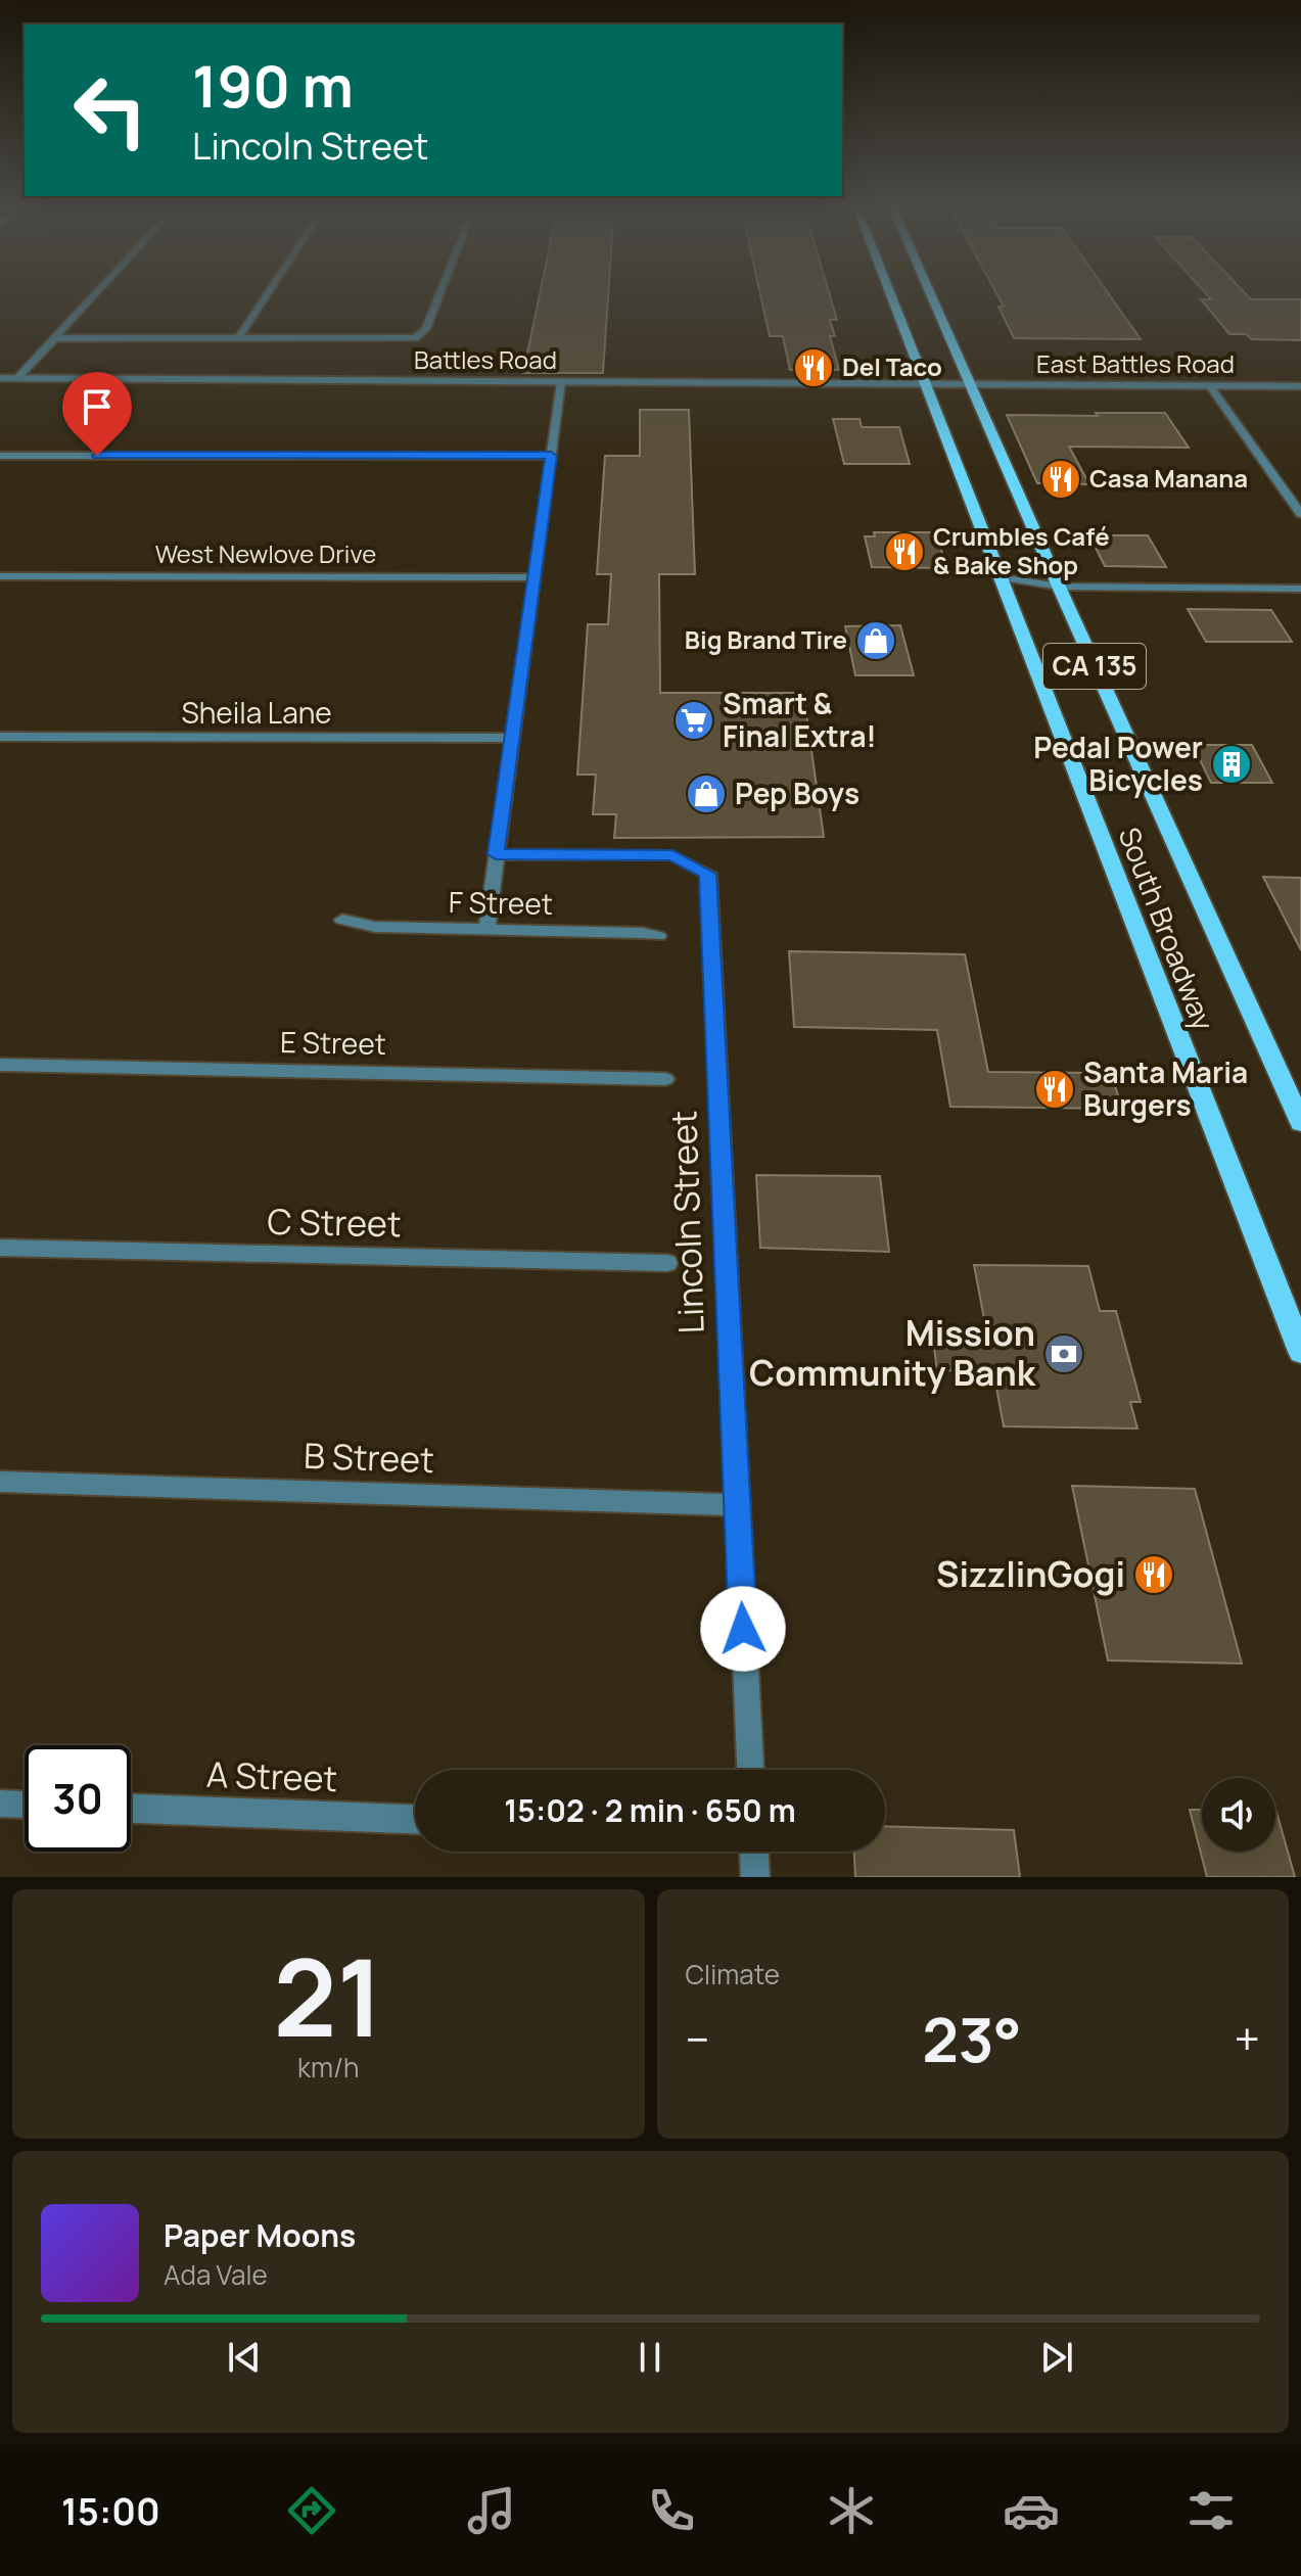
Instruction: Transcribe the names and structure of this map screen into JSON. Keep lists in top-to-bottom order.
{
  "streets": {
    "main road": ["CA 135", "South Broadway"],
    "street": [
      "Battles Road",
      "East Battles Road",
      "West Newlove Drive",
      "Sheila Lane",
      "F Street",
      "E Street",
      "Lincoln Street",
      "C Street",
      "B Street",
      "A Street"
    ]
  },
  "crossings": [
    ["Battles Road", "East Battles Road"],
    ["Battles Road", "South Broadway"],
    ["East Battles Road", "South Broadway"],
    ["Lincoln Street", "B Street"]
  ],
  "places": {
    "restaurant": [
      "Del Taco",
      "Casa Manana",
      "Crumbles Café & Bake Shop",
      "Santa Maria Burgers",
      "SizzlinGogi"
    ],
    "shop": ["Big Brand Tire", "Pep Boys"],
    "supermarket": ["Smart & Final Extra!"],
    "building": ["Pedal Power Bicycles"],
    "bank": ["Mission Community Bank"]
  },
  "page": {
    "turn": ["190 m", "Lincoln Street"],
    "limit": "30",
    "trip": "15:02 · 2 min · 650 m",
    "tile": [
      ["21", "km/h"],
      "Climate"
    ],
    "heat": ["−", "23°", "+"],
    "song": ["Paper Moons", "Ada Vale"],
    "tabs": "15:00"
  }
}
